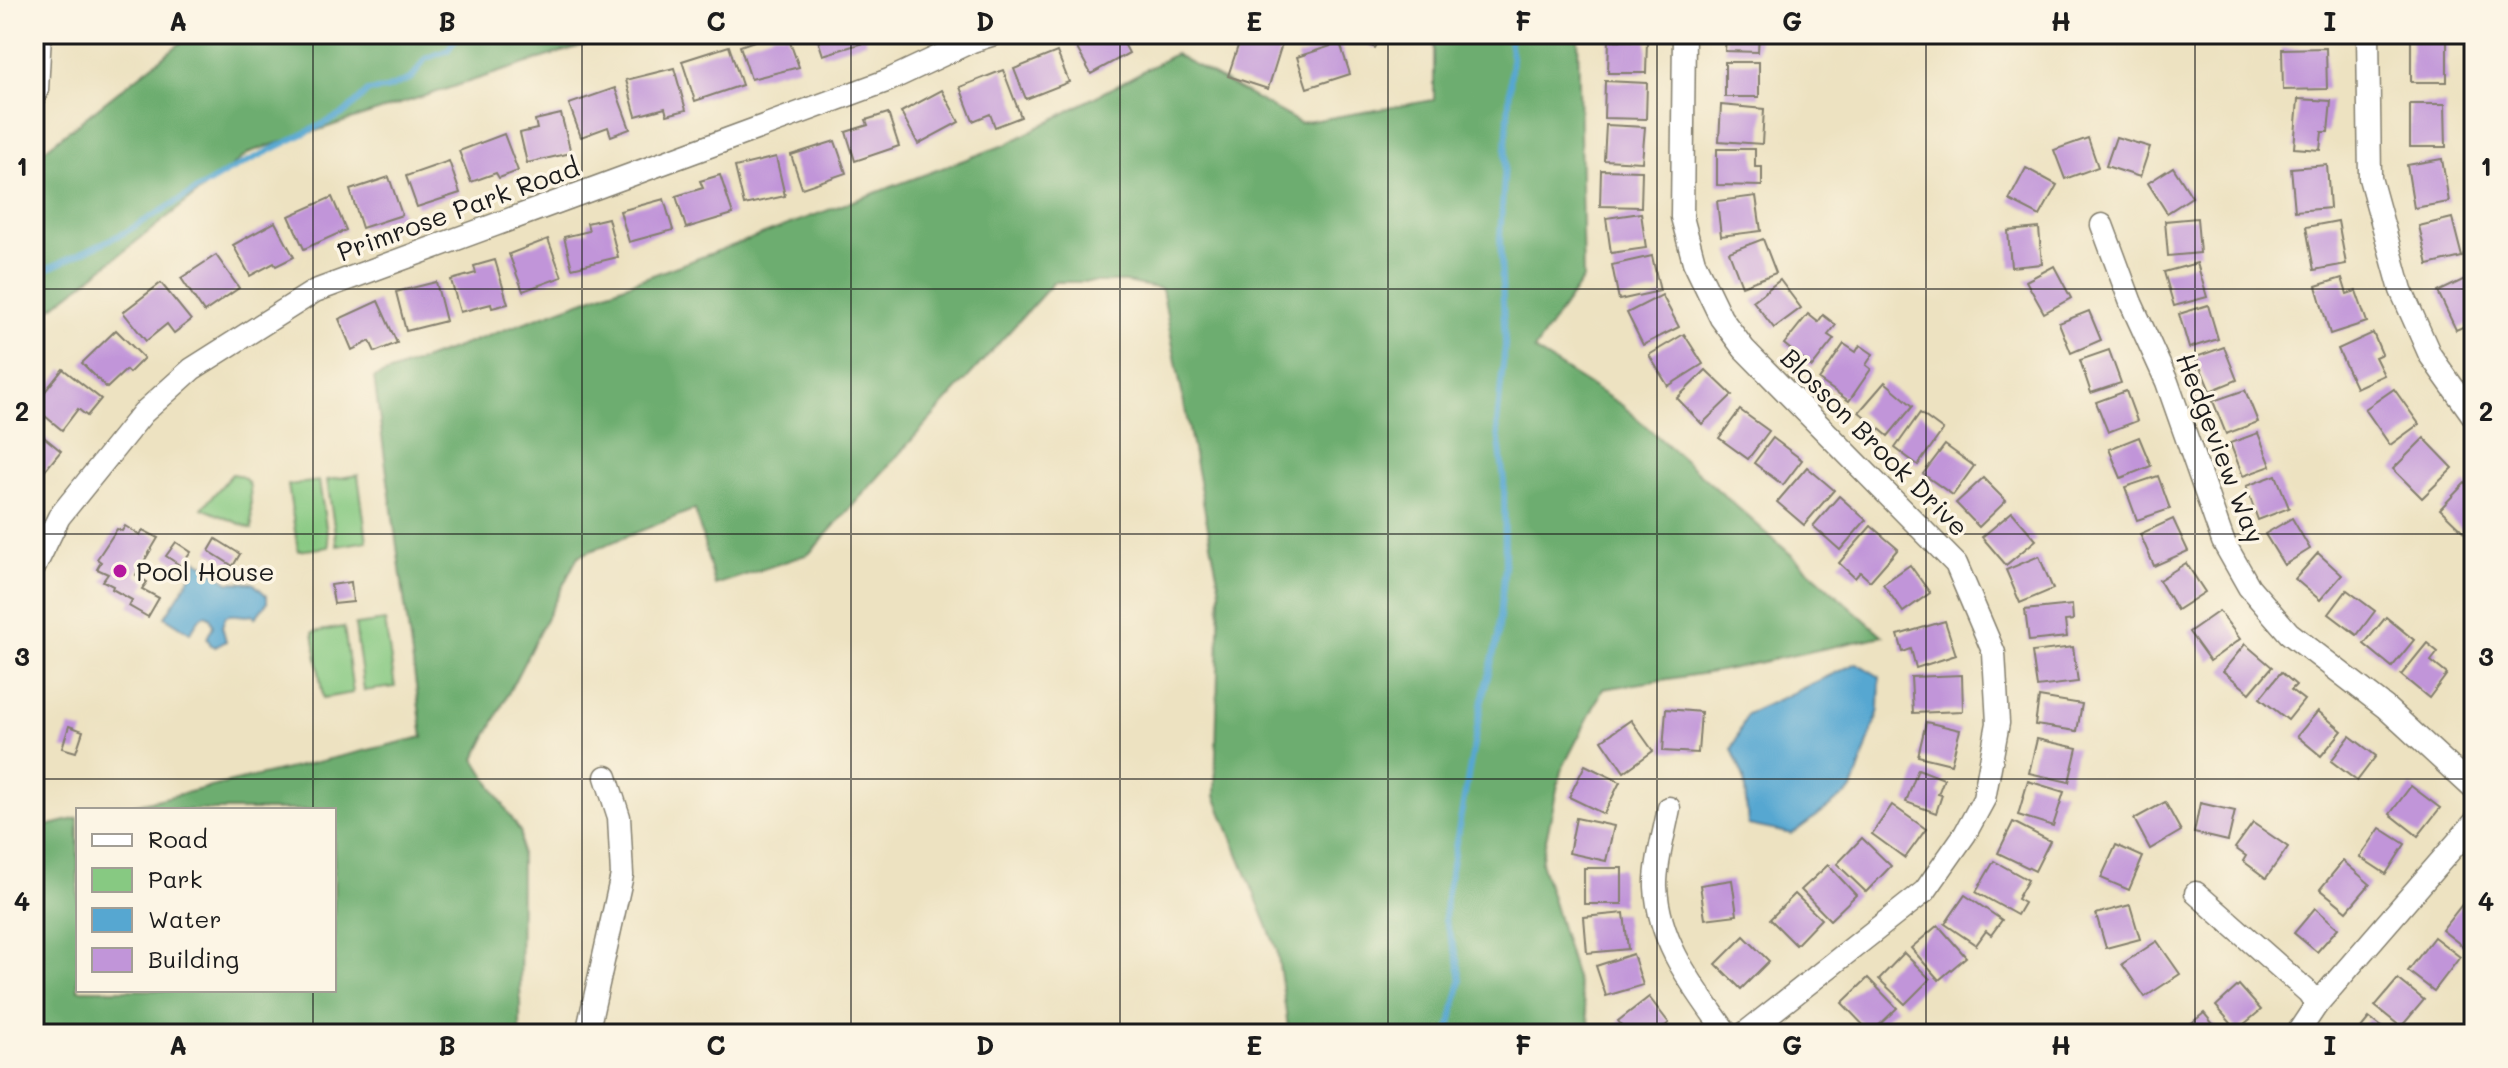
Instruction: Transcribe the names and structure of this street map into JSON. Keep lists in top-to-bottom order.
{
  "streets": {
    "street": ["Primrose Park Road", "Blosson Brook Drive", "Hedgeview Way"]
  },
  "places": ["Pool House"],
  "legend": [
    "Road",
    "Park",
    "Water",
    "Building"
  ],
  "grid": {
    "columns": [
      "A",
      "B",
      "C",
      "D",
      "E",
      "F",
      "G",
      "H",
      "I"
    ],
    "rows": [
      "1",
      "2",
      "3",
      "4"
    ]
  }
}
